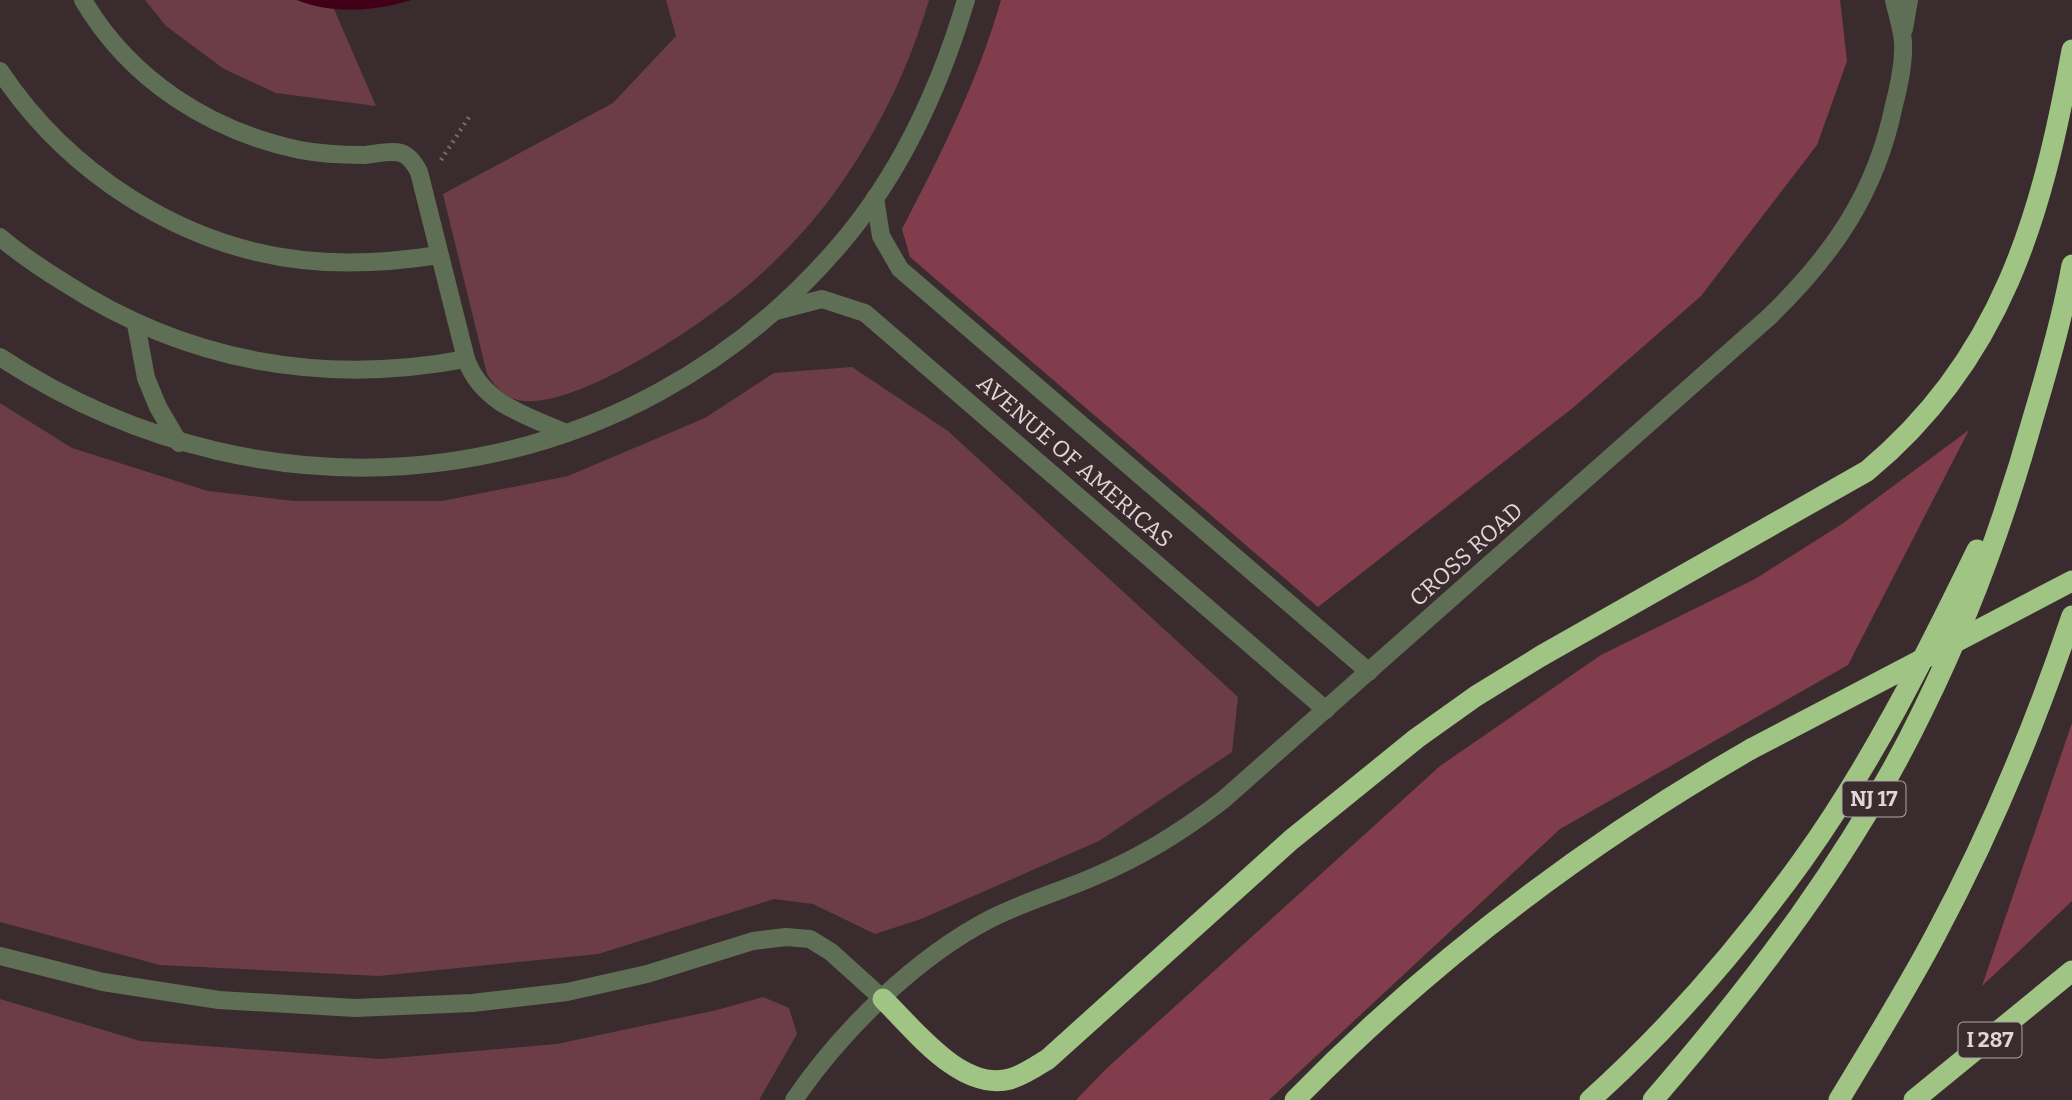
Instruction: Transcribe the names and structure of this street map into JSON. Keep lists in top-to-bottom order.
{
  "streets": {
    "highway": ["NJ 17", "I 287"],
    "street": ["AVENUE OF AMERICAS", "CROSS ROAD"]
  },
  "crossings": [
    ["AVENUE OF AMERICAS", "CROSS ROAD"]
  ]
}
